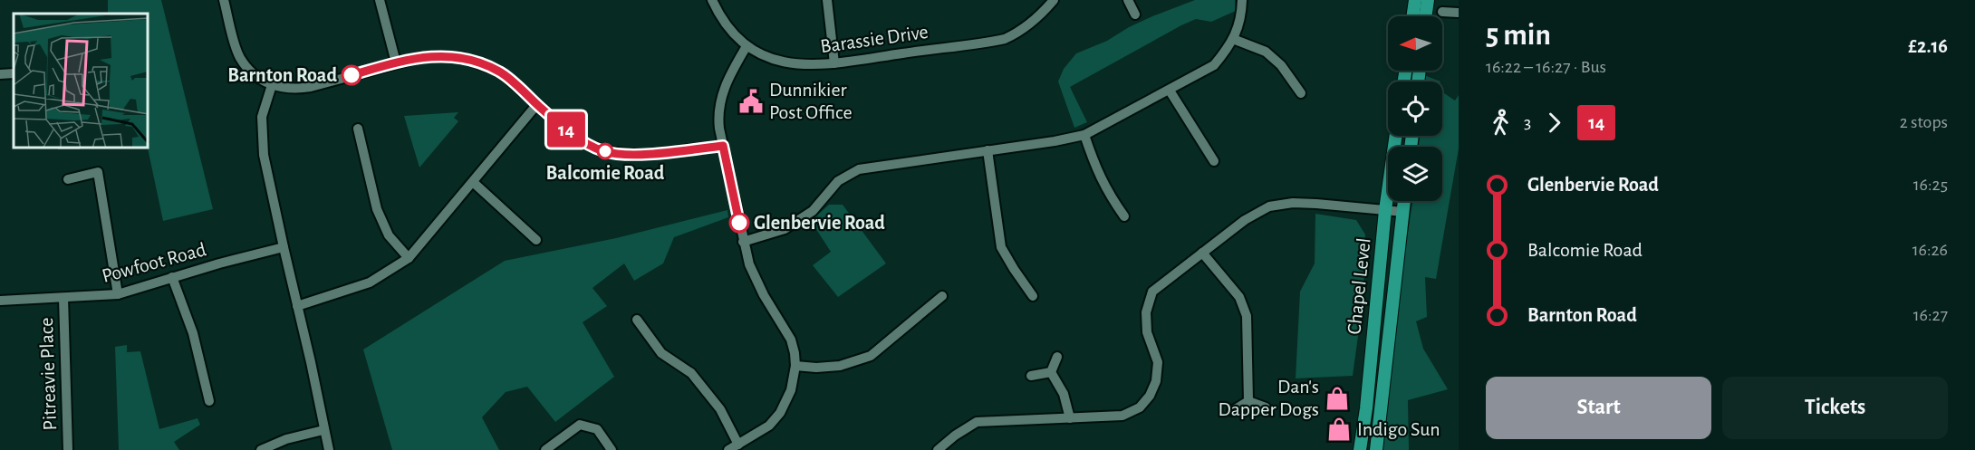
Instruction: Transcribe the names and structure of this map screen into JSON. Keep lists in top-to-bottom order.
{
  "streets": {
    "main road": ["Chapel Level"],
    "street": ["Barassie Drive", "Powfoot Road", "Pitreavie Place"]
  },
  "crossings": [
    ["Powfoot Road", "Pitreavie Place"]
  ],
  "places": {
    "other": ["Barnton Road", "Balcomie Road", "Glenbervie Road"],
    "public building": ["Dunnikier Post Office"],
    "shop": ["Dan's Dapper Dogs", "Indigo Sun"]
  },
  "lines": ["bus line 14"],
  "north": "left",
  "page": {
    "on_map": "14",
    "heading": ["5 min", "16:22 – 16:27 · Bus", "£2.16"],
    "legs": ["3", "14", "2 stops"],
    "list": [
      {
        "name": "Glenbervie Road",
        "value": "16:25"
      },
      {
        "name": "Balcomie Road",
        "value": "16:26"
      },
      {
        "name": "Barnton Road",
        "value": "16:27"
      }
    ],
    "buttons": ["Start", "Tickets"]
  }
}
